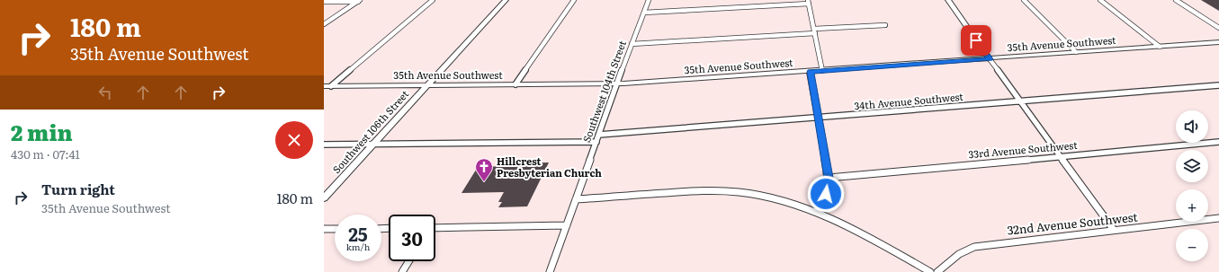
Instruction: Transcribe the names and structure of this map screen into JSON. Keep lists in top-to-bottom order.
{
  "streets": {
    "street": [
      "35th Avenue Southwest",
      "Southwest 104th Street",
      "34th Avenue Southwest",
      "Southwest 106th Street",
      "33rd Avenue Southwest",
      "32nd Avenue Southwest"
    ]
  },
  "crossings": [
    ["35th Avenue Southwest", "Southwest 104th Street"],
    ["35th Avenue Southwest", "Southwest 106th Street"],
    ["Southwest 104th Street", "34th Avenue Southwest"]
  ],
  "places": {
    "church": ["Hillcrest Presbyterian Church"]
  },
  "page": {
    "turn": ["180 m", "35th Avenue Southwest"],
    "heading": ["2 min", "430 m · 07:41"],
    "map_buttons": ["+", "−"],
    "list": [
      {
        "name": "Turn right",
        "note": "35th Avenue Southwest",
        "value": "180 m"
      }
    ],
    "speed": "25 km/h",
    "limit": "30"
  }
}
